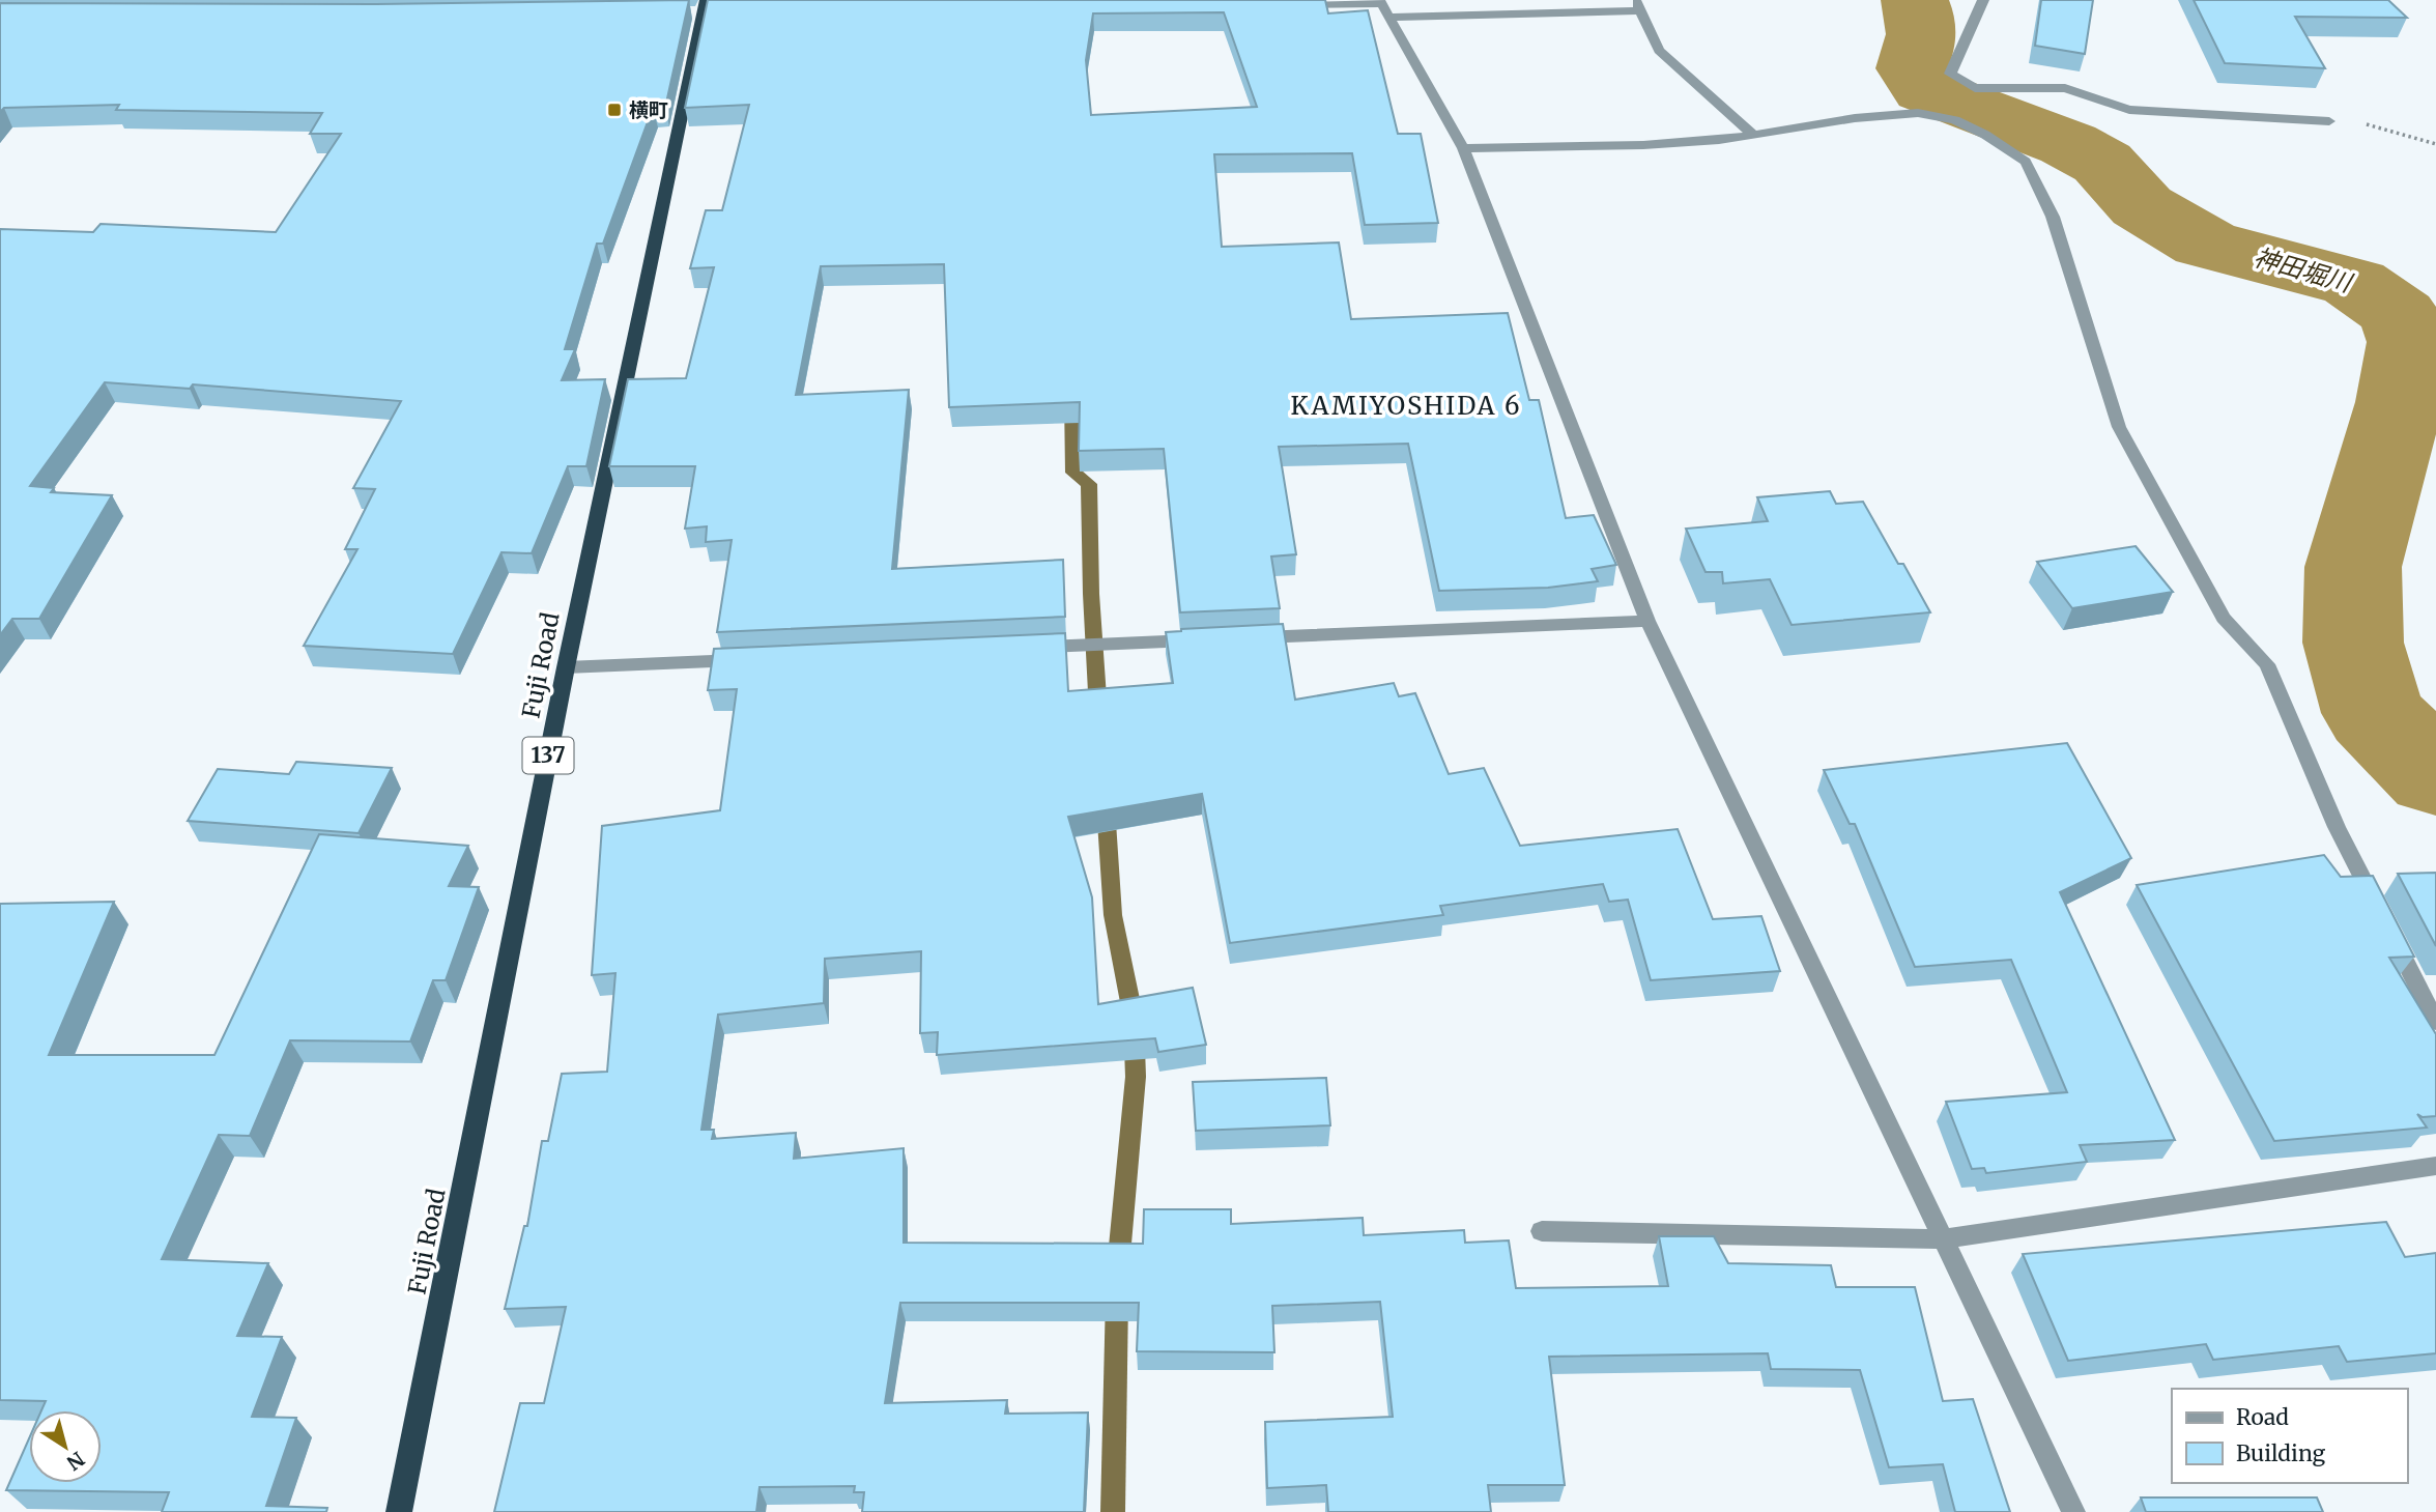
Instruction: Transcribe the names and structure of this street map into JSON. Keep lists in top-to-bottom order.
{
  "streets": {
    "highway": ["Fuji Road", "137"]
  },
  "districts": ["KAMIYOSHIDA 6"],
  "water": ["神田堀川"],
  "places": {
    "transit": ["横町"]
  },
  "legend": ["Road", "Building"],
  "north": "bottom right"
}
